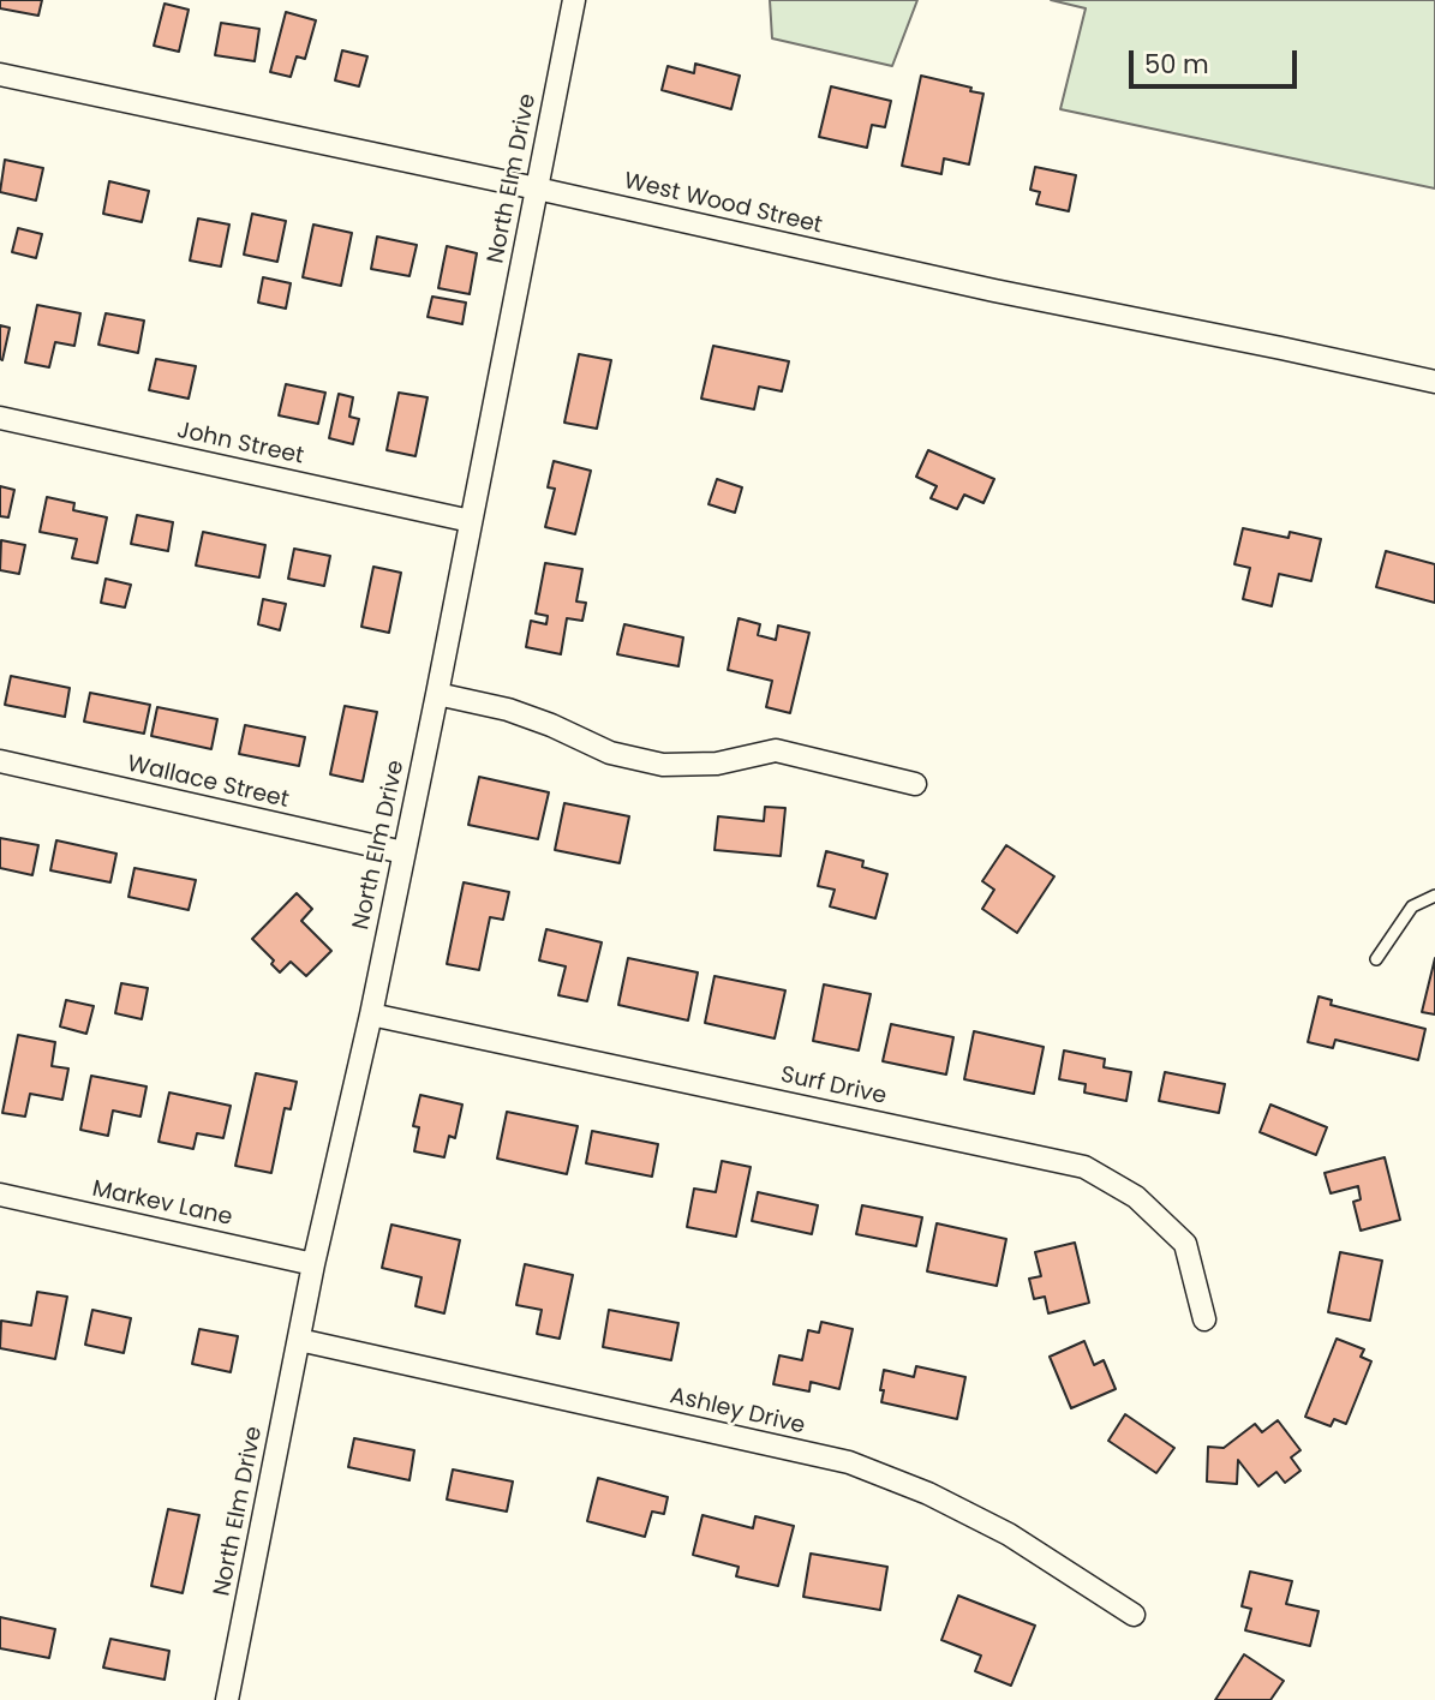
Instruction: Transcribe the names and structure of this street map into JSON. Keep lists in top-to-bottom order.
{
  "streets": {
    "street": [
      "North Elm Drive",
      "West Wood Street",
      "John Street",
      "Wallace Street",
      "Surf Drive",
      "Markev Lane",
      "Ashley Drive"
    ]
  },
  "crossings": [
    ["North Elm Drive", "West Wood Street"],
    ["North Elm Drive", "John Street"],
    ["North Elm Drive", "Wallace Street"],
    ["North Elm Drive", "Surf Drive"],
    ["North Elm Drive", "Markev Lane"],
    ["North Elm Drive", "Ashley Drive"]
  ],
  "scale_bar": "50 m"
}
